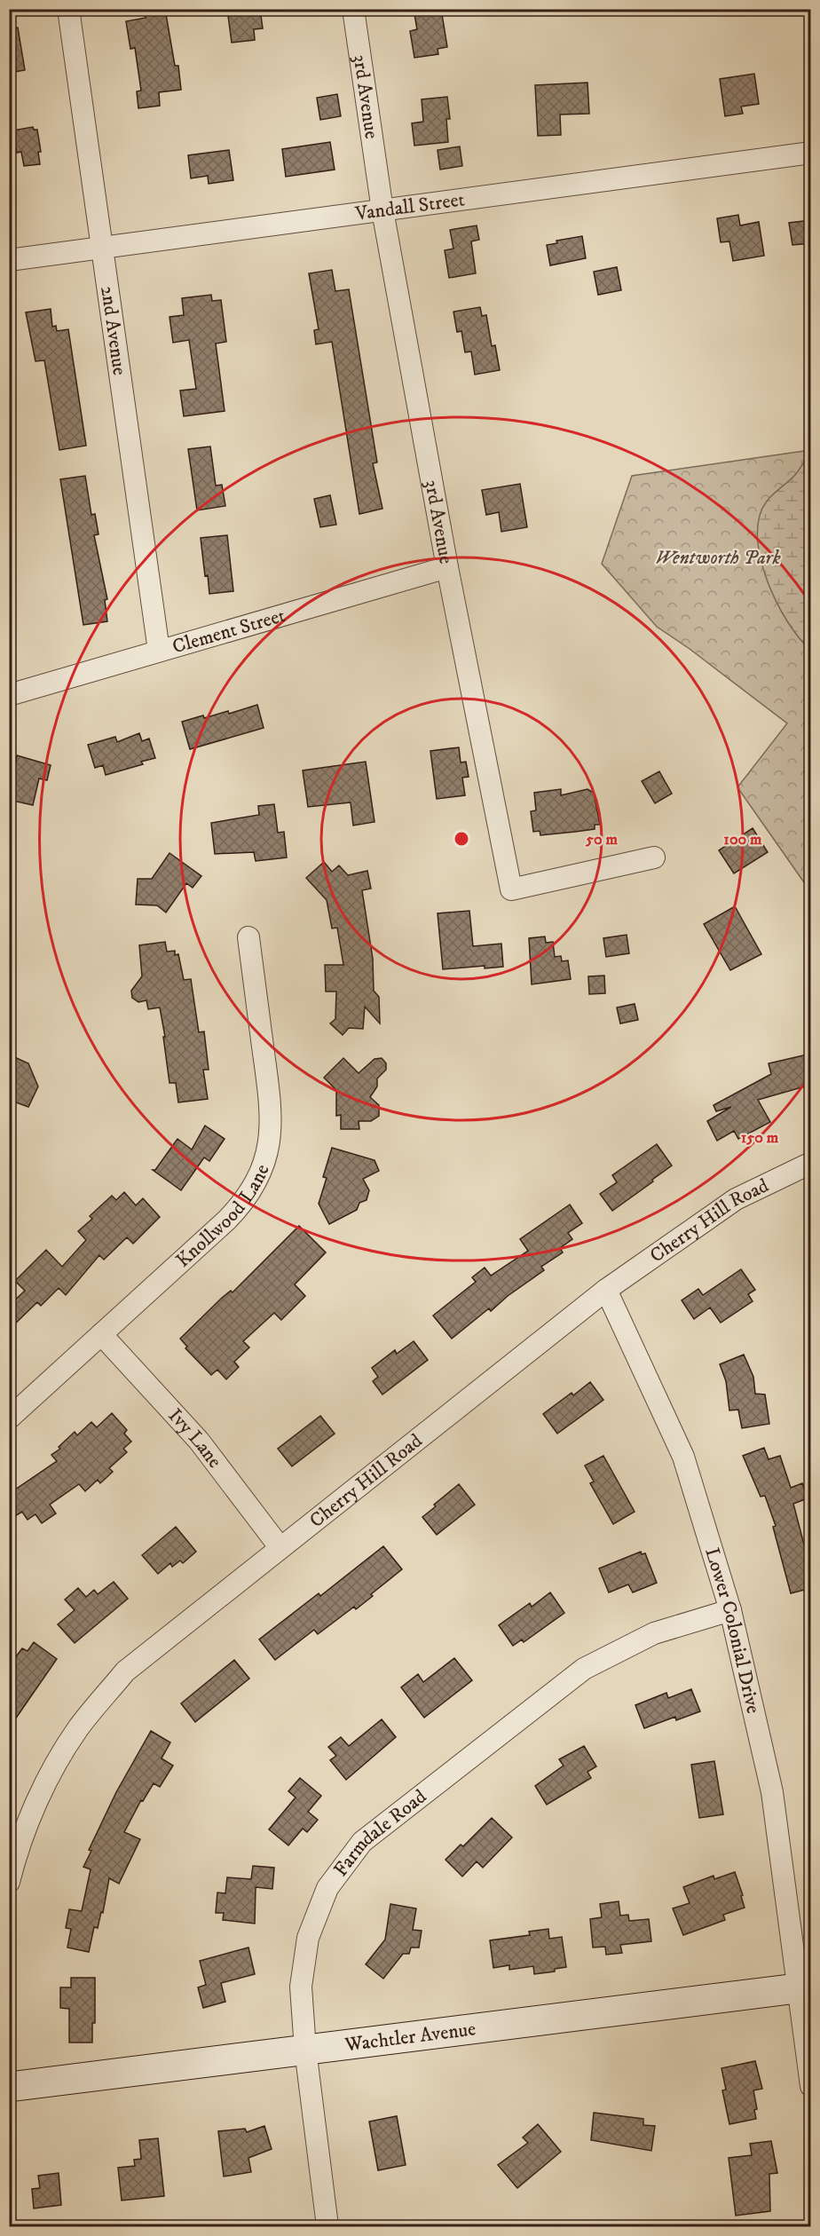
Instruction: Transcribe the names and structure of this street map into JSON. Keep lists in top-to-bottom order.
{
  "streets": {
    "street": [
      "3rd Avenue",
      "Vandall Street",
      "2nd Avenue",
      "Clement Street",
      "Knollwood Lane",
      "Cherry Hill Road",
      "Ivy Lane",
      "Lower Colonial Drive",
      "Farmdale Road",
      "Wachtler Avenue"
    ]
  },
  "crossings": [
    ["3rd Avenue", "Vandall Street"],
    ["3rd Avenue", "Clement Street"],
    ["Vandall Street", "2nd Avenue"],
    ["2nd Avenue", "Clement Street"],
    ["Knollwood Lane", "Ivy Lane"],
    ["Cherry Hill Road", "Ivy Lane"],
    ["Cherry Hill Road", "Lower Colonial Drive"],
    ["Lower Colonial Drive", "Farmdale Road"],
    ["Lower Colonial Drive", "Wachtler Avenue"],
    ["Farmdale Road", "Wachtler Avenue"]
  ],
  "parks": ["Wentworth Park"],
  "rings": ["50 m", "100 m", "150 m"]
}
